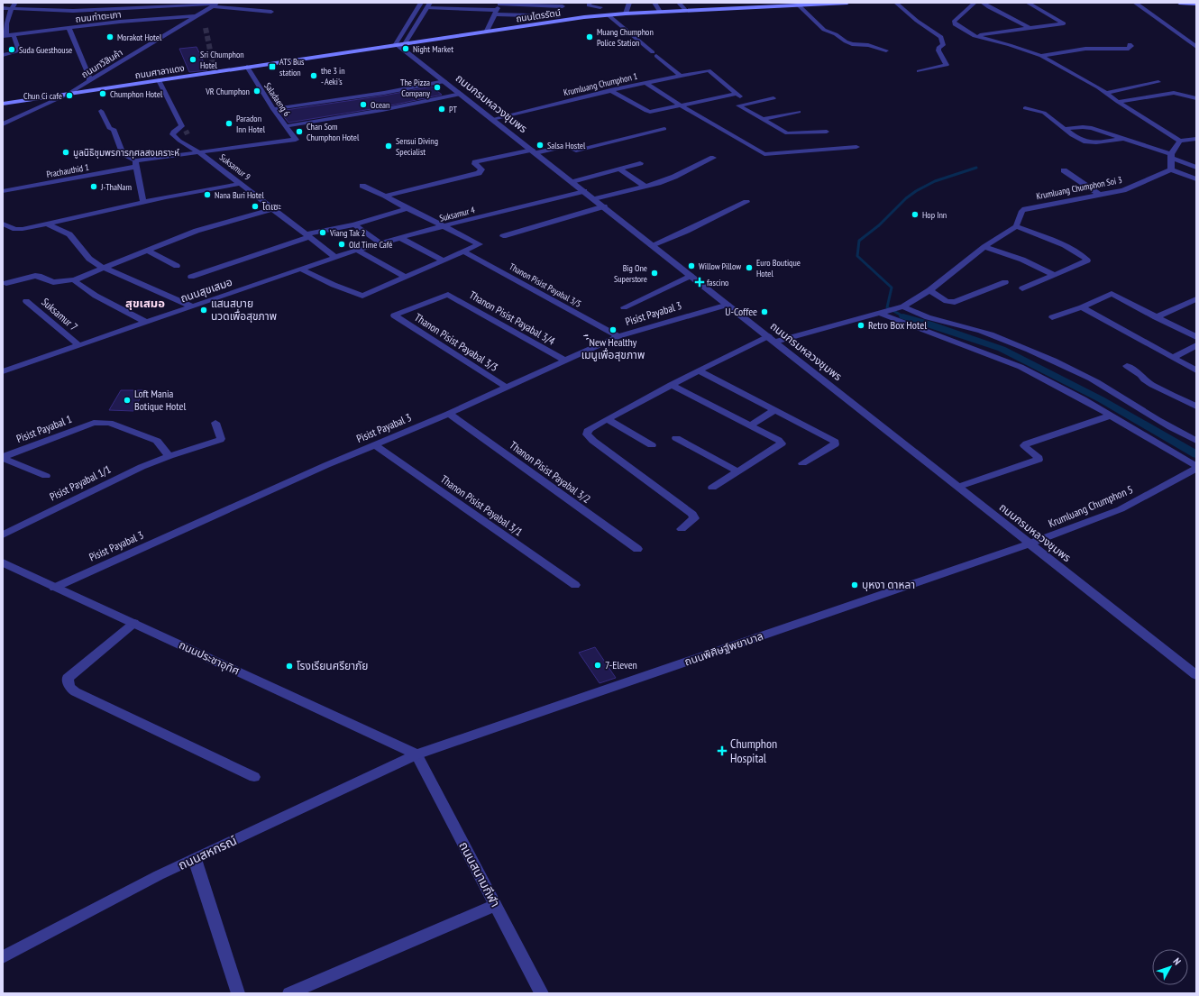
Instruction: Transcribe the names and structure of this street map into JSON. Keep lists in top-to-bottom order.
{
  "streets": {
    "main road": ["ถนนไตรรัตน์", "ถนนศาลาแดง"],
    "street": [
      "ถนนท่าตะเภา",
      "ถนนทวีสินค้า",
      "Krumluang Chumphon 1",
      "Saladaeng 6",
      "ถนนกรมหลวงชุมพร",
      "Suksamur 9",
      "Prachauthid 1",
      "Krumluang Chumphon Soi 3",
      "Suksamur 4",
      "Thanon Pisist Payabal 3/5",
      "ถนนสุขเสมอ",
      "Pisist Payabal 3",
      "Suksamur 7",
      "Thanon Pisist Payabal 3/4",
      "Thanon Pisist Payabal 3/3",
      "Pisist Payabal 1",
      "Thanon Pisist Payabal 3/2",
      "Pisist Payabal 1/1",
      "Thanon Pisist Payabal 3/1",
      "Krumluang Chumphon 5",
      "ถนนพิศิษฐ์พยาบาล",
      "ถนนประชาอุทิศ",
      "ถนนสหกรณ์",
      "ถนนสนามกีฬา"
    ]
  },
  "crossings": [
    ["ถนนไตรรัตน์", "ถนนศาลาแดง"],
    ["ถนนไตรรัตน์", "ถนนกรมหลวงชุมพร"],
    ["ถนนท่าตะเภา", "ถนนทวีสินค้า"],
    ["ถนนทวีสินค้า", "ถนนศาลาแดง"],
    ["ถนนศาลาแดง", "Saladaeng 6"],
    ["ถนนศาลาแดง", "ถนนกรมหลวงชุมพร"],
    ["Krumluang Chumphon 1", "ถนนกรมหลวงชุมพร"],
    ["Saladaeng 6", "Prachauthid 1"],
    ["ถนนกรมหลวงชุมพร", "Suksamur 4"],
    ["ถนนกรมหลวงชุมพร", "Pisist Payabal 3"],
    ["ถนนกรมหลวงชุมพร", "Krumluang Chumphon 5"],
    ["ถนนกรมหลวงชุมพร", "ถนนพิศิษฐ์พยาบาล"],
    ["Suksamur 9", "Prachauthid 1"],
    ["Suksamur 9", "Suksamur 4"],
    ["Suksamur 9", "ถนนสุขเสมอ"],
    ["Suksamur 4", "ถนนสุขเสมอ"],
    ["Thanon Pisist Payabal 3/5", "Pisist Payabal 3"],
    ["ถนนสุขเสมอ", "Suksamur 7"],
    ["Pisist Payabal 3", "Thanon Pisist Payabal 3/4"],
    ["Pisist Payabal 3", "Thanon Pisist Payabal 3/3"],
    ["Pisist Payabal 3", "Thanon Pisist Payabal 3/2"],
    ["Pisist Payabal 3", "Thanon Pisist Payabal 3/1"],
    ["Pisist Payabal 3", "ถนนประชาอุทิศ"],
    ["Thanon Pisist Payabal 3/4", "Thanon Pisist Payabal 3/3"],
    ["Pisist Payabal 1", "Pisist Payabal 1/1"],
    ["Krumluang Chumphon 5", "ถนนพิศิษฐ์พยาบาล"],
    ["ถนนพิศิษฐ์พยาบาล", "ถนนประชาอุทิศ"],
    ["ถนนพิศิษฐ์พยาบาล", "ถนนสหกรณ์"],
    ["ถนนพิศิษฐ์พยาบาล", "ถนนสนามกีฬา"],
    ["ถนนประชาอุทิศ", "ถนนสหกรณ์"],
    ["ถนนประชาอุทิศ", "ถนนสนามกีฬา"],
    ["ถนนสหกรณ์", "ถนนสนามกีฬา"]
  ],
  "districts": ["สุขเสมอ"],
  "places": {
    "other": [
      "Morakot Hotel",
      "Muang Chumphon Police Station",
      "Night Market",
      "Suda Guesthouse",
      "Sri Chumphon Hotel",
      "the 3 in - Aeki's",
      "The Pizza Company",
      "VR Chumphon",
      "Chumphon Hotel",
      "Chun Ci cafe",
      "Ocean",
      "PT",
      "Paradon Inn Hotel",
      "Chan Som Chumphon Hotel",
      "Salsa Hostel",
      "Sensui Diving Specialist",
      "มูลนิธิชุมพรการกุศลสงเคราะห์",
      "J-ThaNam",
      "Nana Buri Hotel",
      "โดเซะ",
      "Hop Inn",
      "Viang Tak 2",
      "Old Time Café",
      "Willow Pillow",
      "Euro Boutique Hotel",
      "Big One Superstore",
      "แสนสบาย นวดเพื่อสุขภาพ",
      "U-Coffee",
      "Retro Box Hotel",
      "์ืNew Healthy เมนูเพื่อสุขภาพ",
      "Loft Mania Botique Hotel",
      "บุหงา ดาหลา",
      "7-Eleven",
      "โรงเรียนศรียาภัย"
    ],
    "transit": ["ATS Bus station"],
    "health": ["fascino", "Chumphon Hospital"]
  },
  "north": "top right"
}
